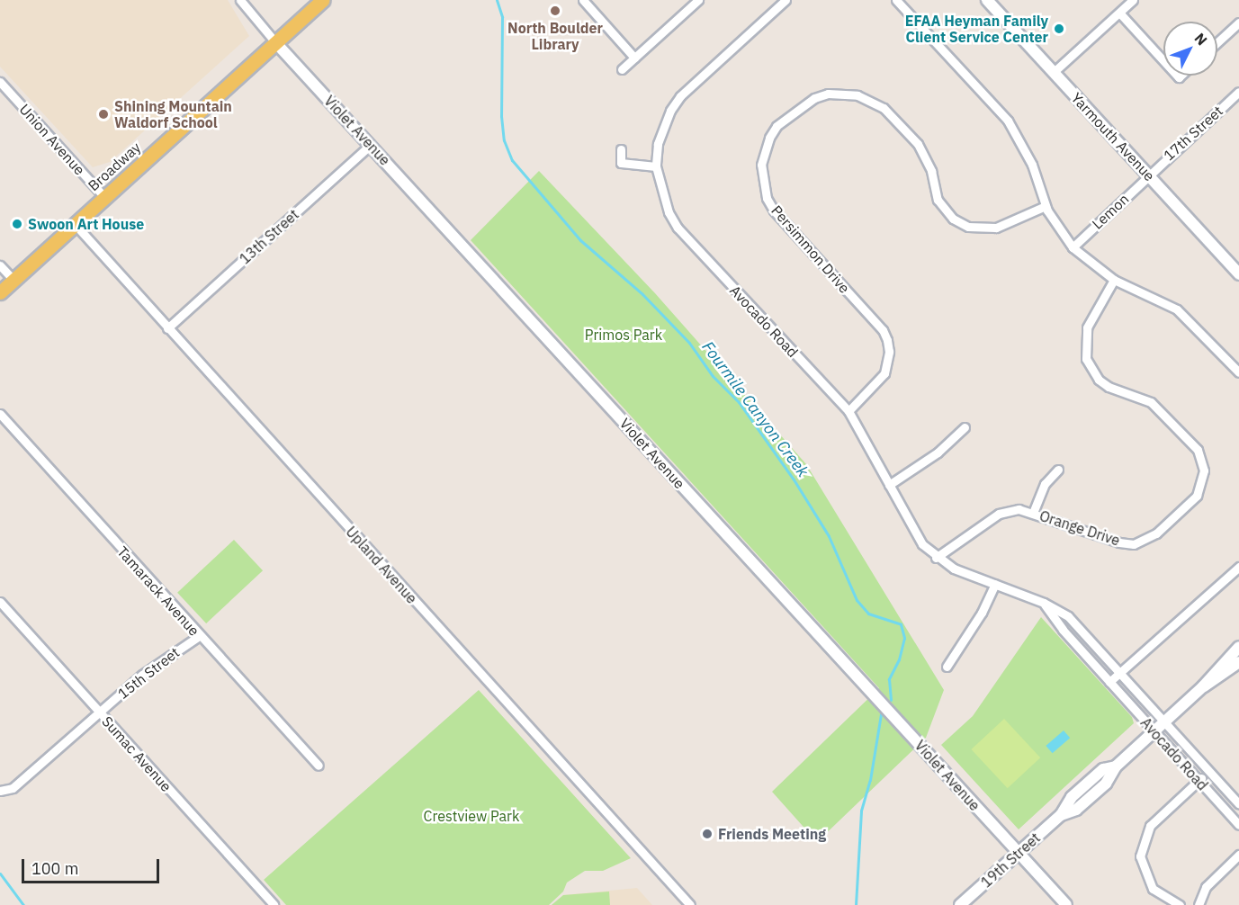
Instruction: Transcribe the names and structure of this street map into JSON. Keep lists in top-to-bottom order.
{
  "streets": {
    "main road": ["Broadway"],
    "street": [
      "Violet Avenue",
      "17th Street",
      "Yarmouth Avenue",
      "Union Avenue",
      "Lemon",
      "13th Street",
      "Persimmon Drive",
      "Avocado Road",
      "Orange Drive",
      "Upland Avenue",
      "Tamarack Avenue",
      "15th Street",
      "Sumac Avenue",
      "19th Street"
    ]
  },
  "crossings": [
    ["Violet Avenue", "Broadway"],
    ["Violet Avenue", "13th Street"],
    ["Violet Avenue", "19th Street"],
    ["17th Street", "Yarmouth Avenue"],
    ["17th Street", "Lemon"],
    ["Yarmouth Avenue", "Lemon"],
    ["Union Avenue", "Broadway"],
    ["Broadway", "Upland Avenue"],
    ["13th Street", "Upland Avenue"],
    ["Persimmon Drive", "Avocado Road"],
    ["Avocado Road", "Orange Drive"],
    ["Avocado Road", "19th Street"],
    ["Tamarack Avenue", "15th Street"],
    ["15th Street", "Sumac Avenue"]
  ],
  "water": ["Fourmile Canyon Creek"],
  "parks": ["Primos Park", "Crestview Park"],
  "places": [
    "North Boulder Library",
    "EFAA Heyman Family Client Service Center",
    "Shining Mountain Waldorf School",
    "Swoon Art House",
    "Friends Meeting"
  ],
  "scale_bar": "100 m",
  "north": "top right"
}
